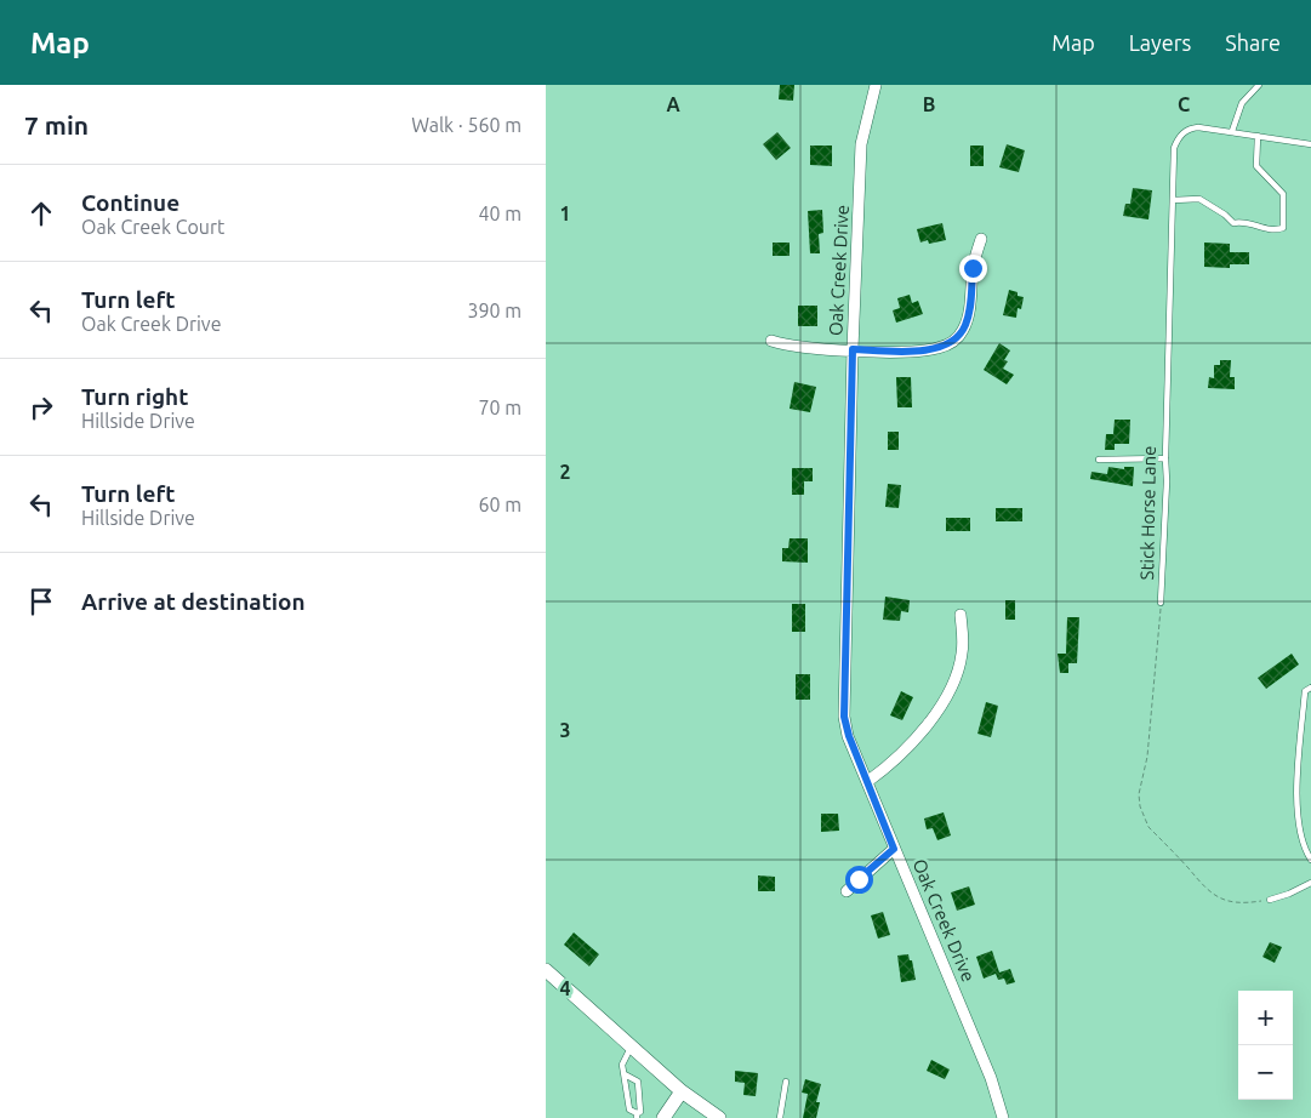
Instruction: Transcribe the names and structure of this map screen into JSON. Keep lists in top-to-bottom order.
{
  "streets": {
    "street": ["Oak Creek Drive"],
    "lane": ["Stick Horse Lane"]
  },
  "page": {
    "header": "Map",
    "nav": ["Map", "Layers", "Share"],
    "heading": ["7 min", "Walk · 560 m"],
    "list": [
      ["Continue", "Oak Creek Court", "40 m"],
      ["Turn left", "Oak Creek Drive", "390 m"],
      ["Turn right", "Hillside Drive", "70 m"],
      ["Turn left", "Hillside Drive", "60 m"],
      "Arrive at destination"
    ],
    "map_buttons": ["+", "−"]
  },
  "grid": {
    "columns": ["A", "B", "C"],
    "rows": [
      "1",
      "2",
      "3",
      "4"
    ]
  }
}
